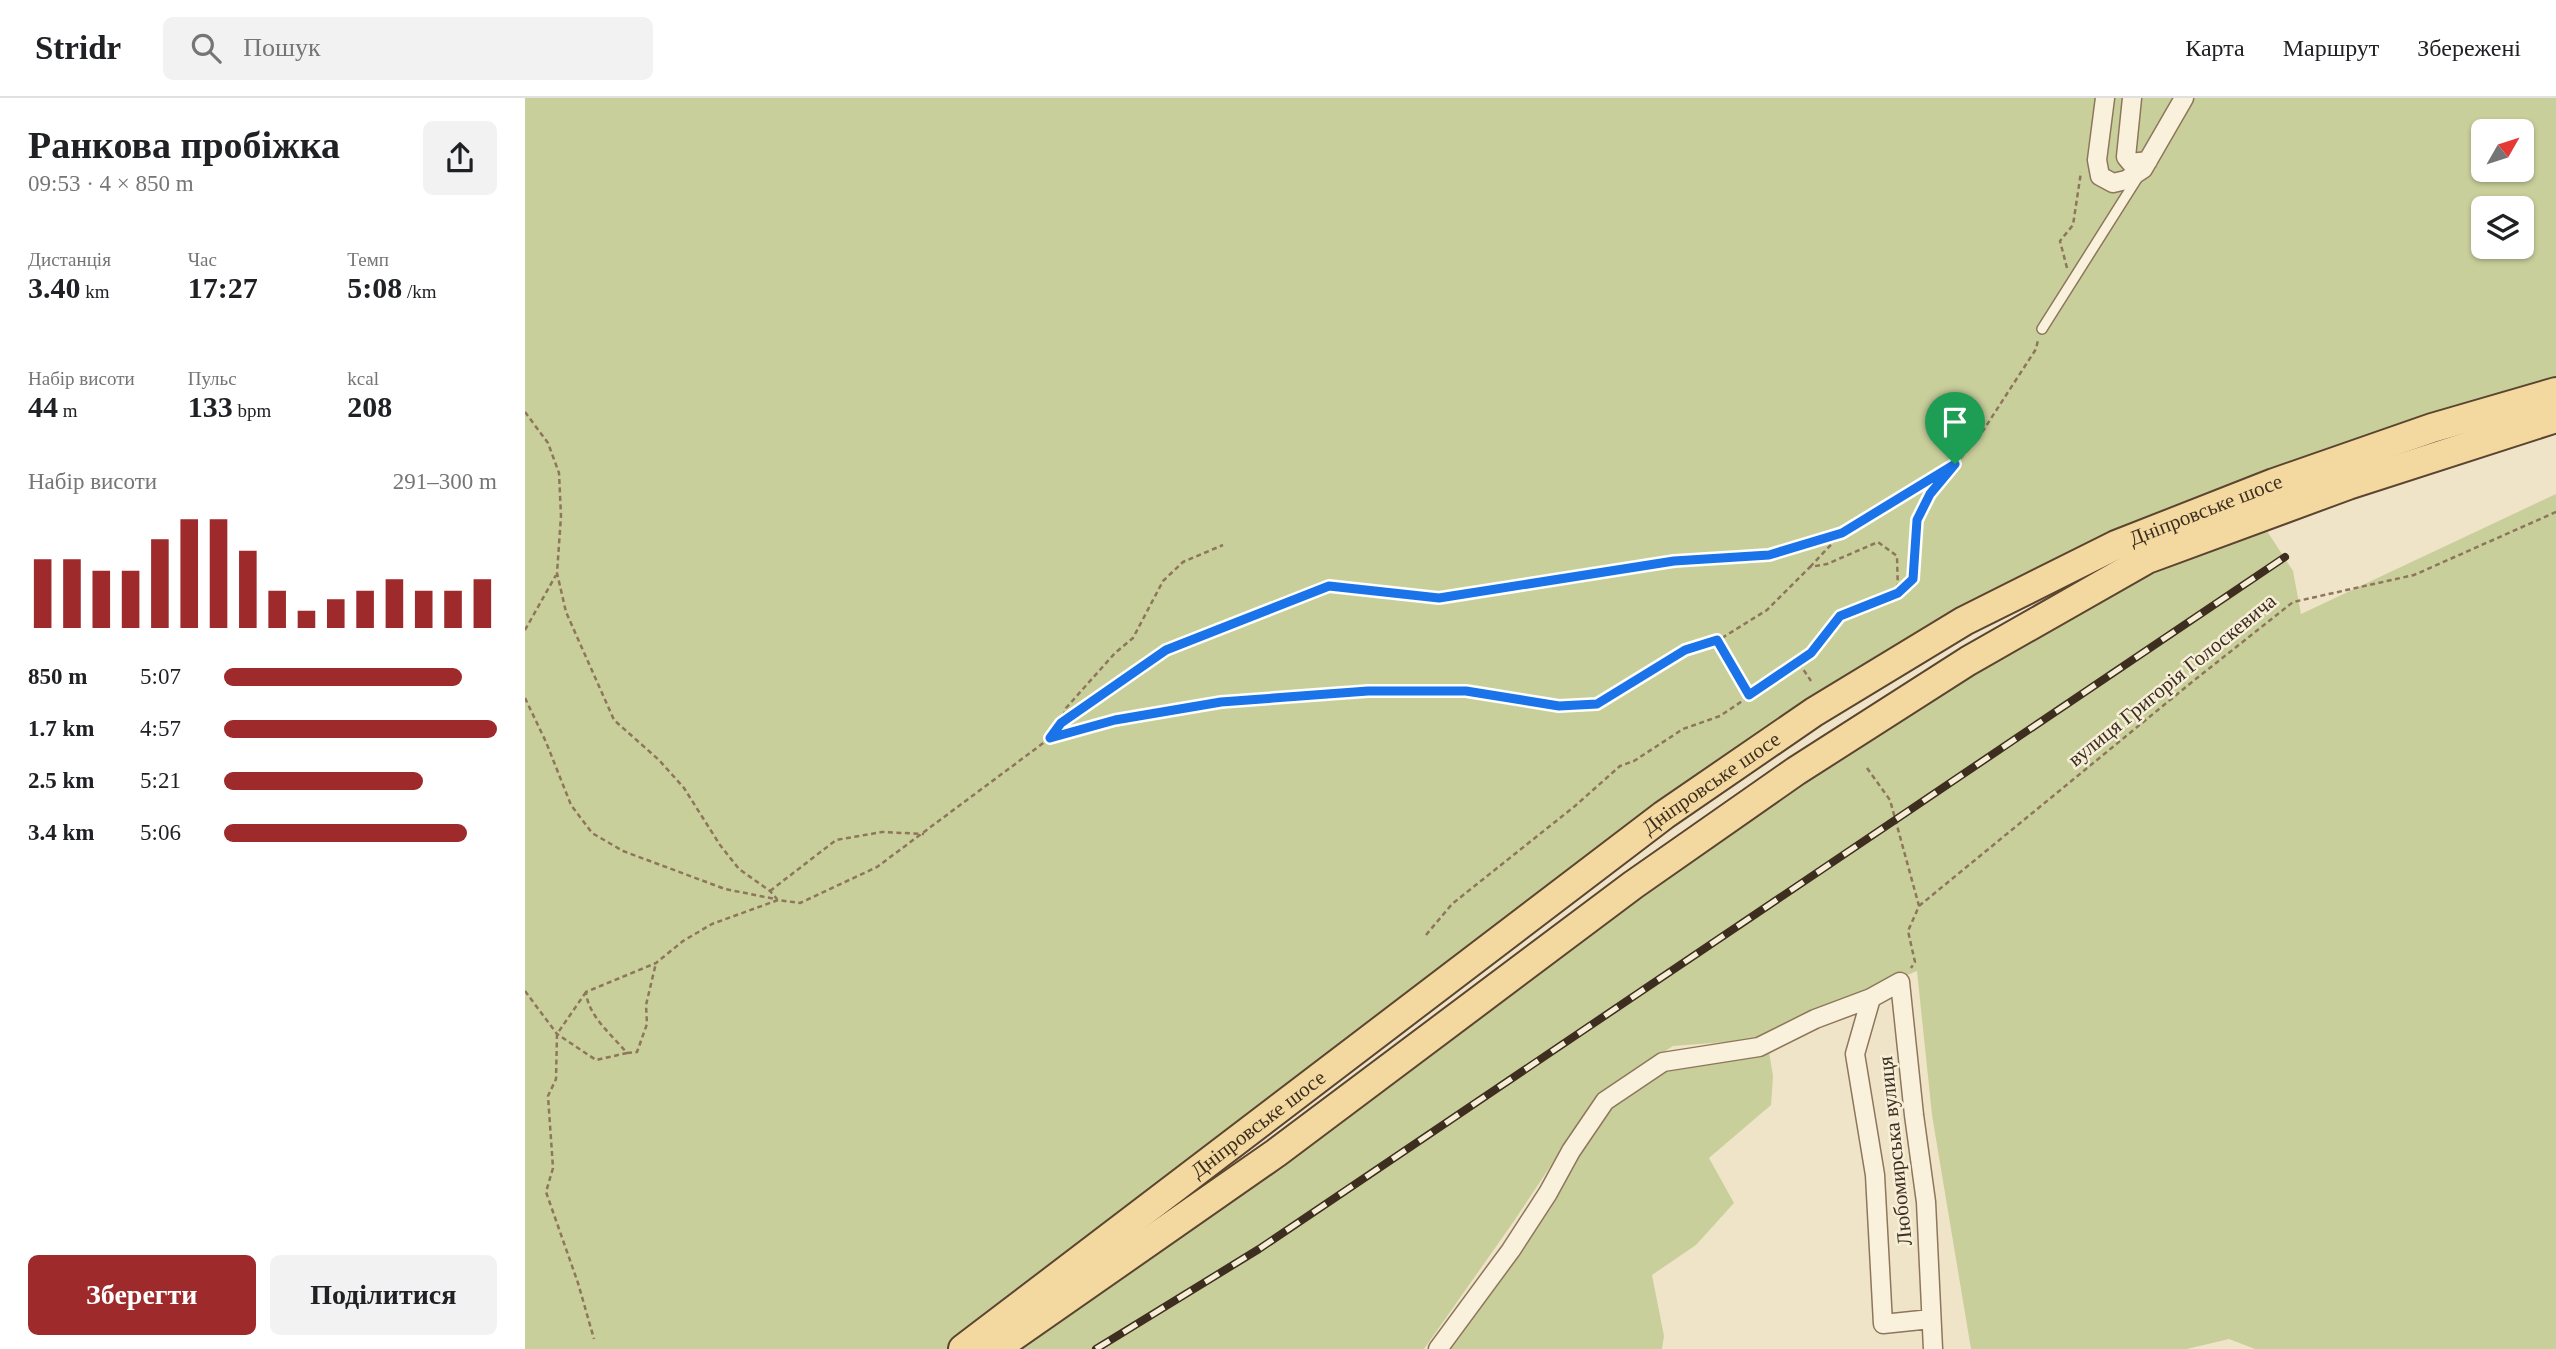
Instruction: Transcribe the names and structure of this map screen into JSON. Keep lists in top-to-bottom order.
{
  "streets": {
    "main road": ["Дніпровське шосе"],
    "street": ["Любомирська вулиця"],
    "path": ["вулиця Григорія Голоскевича"]
  },
  "north": "top right",
  "page": {
    "header": "Stridr",
    "search": "Пошук",
    "nav": ["Карта", "Маршрут", "Збережені"],
    "heading": ["Ранкова пробіжка", "09:53 · 4 × 850 m"],
    "stats": [
      ["Дистанція", "3.40 km"],
      ["Час", "17:27"],
      ["Темп", "5:08 /km"],
      ["Набір висоти", "44 m"],
      ["Пульс", "133 bpm"],
      ["kcal", "208"]
    ],
    "chart": ["Набір висоти", "291–300 m"],
    "list": [
      {
        "name": "850 m",
        "note": "5:07"
      },
      {
        "name": "1.7 km",
        "note": "4:57"
      },
      {
        "name": "2.5 km",
        "note": "5:21"
      },
      {
        "name": "3.4 km",
        "note": "5:06"
      }
    ],
    "buttons": ["Зберегти", "Поділитися"]
  }
}
